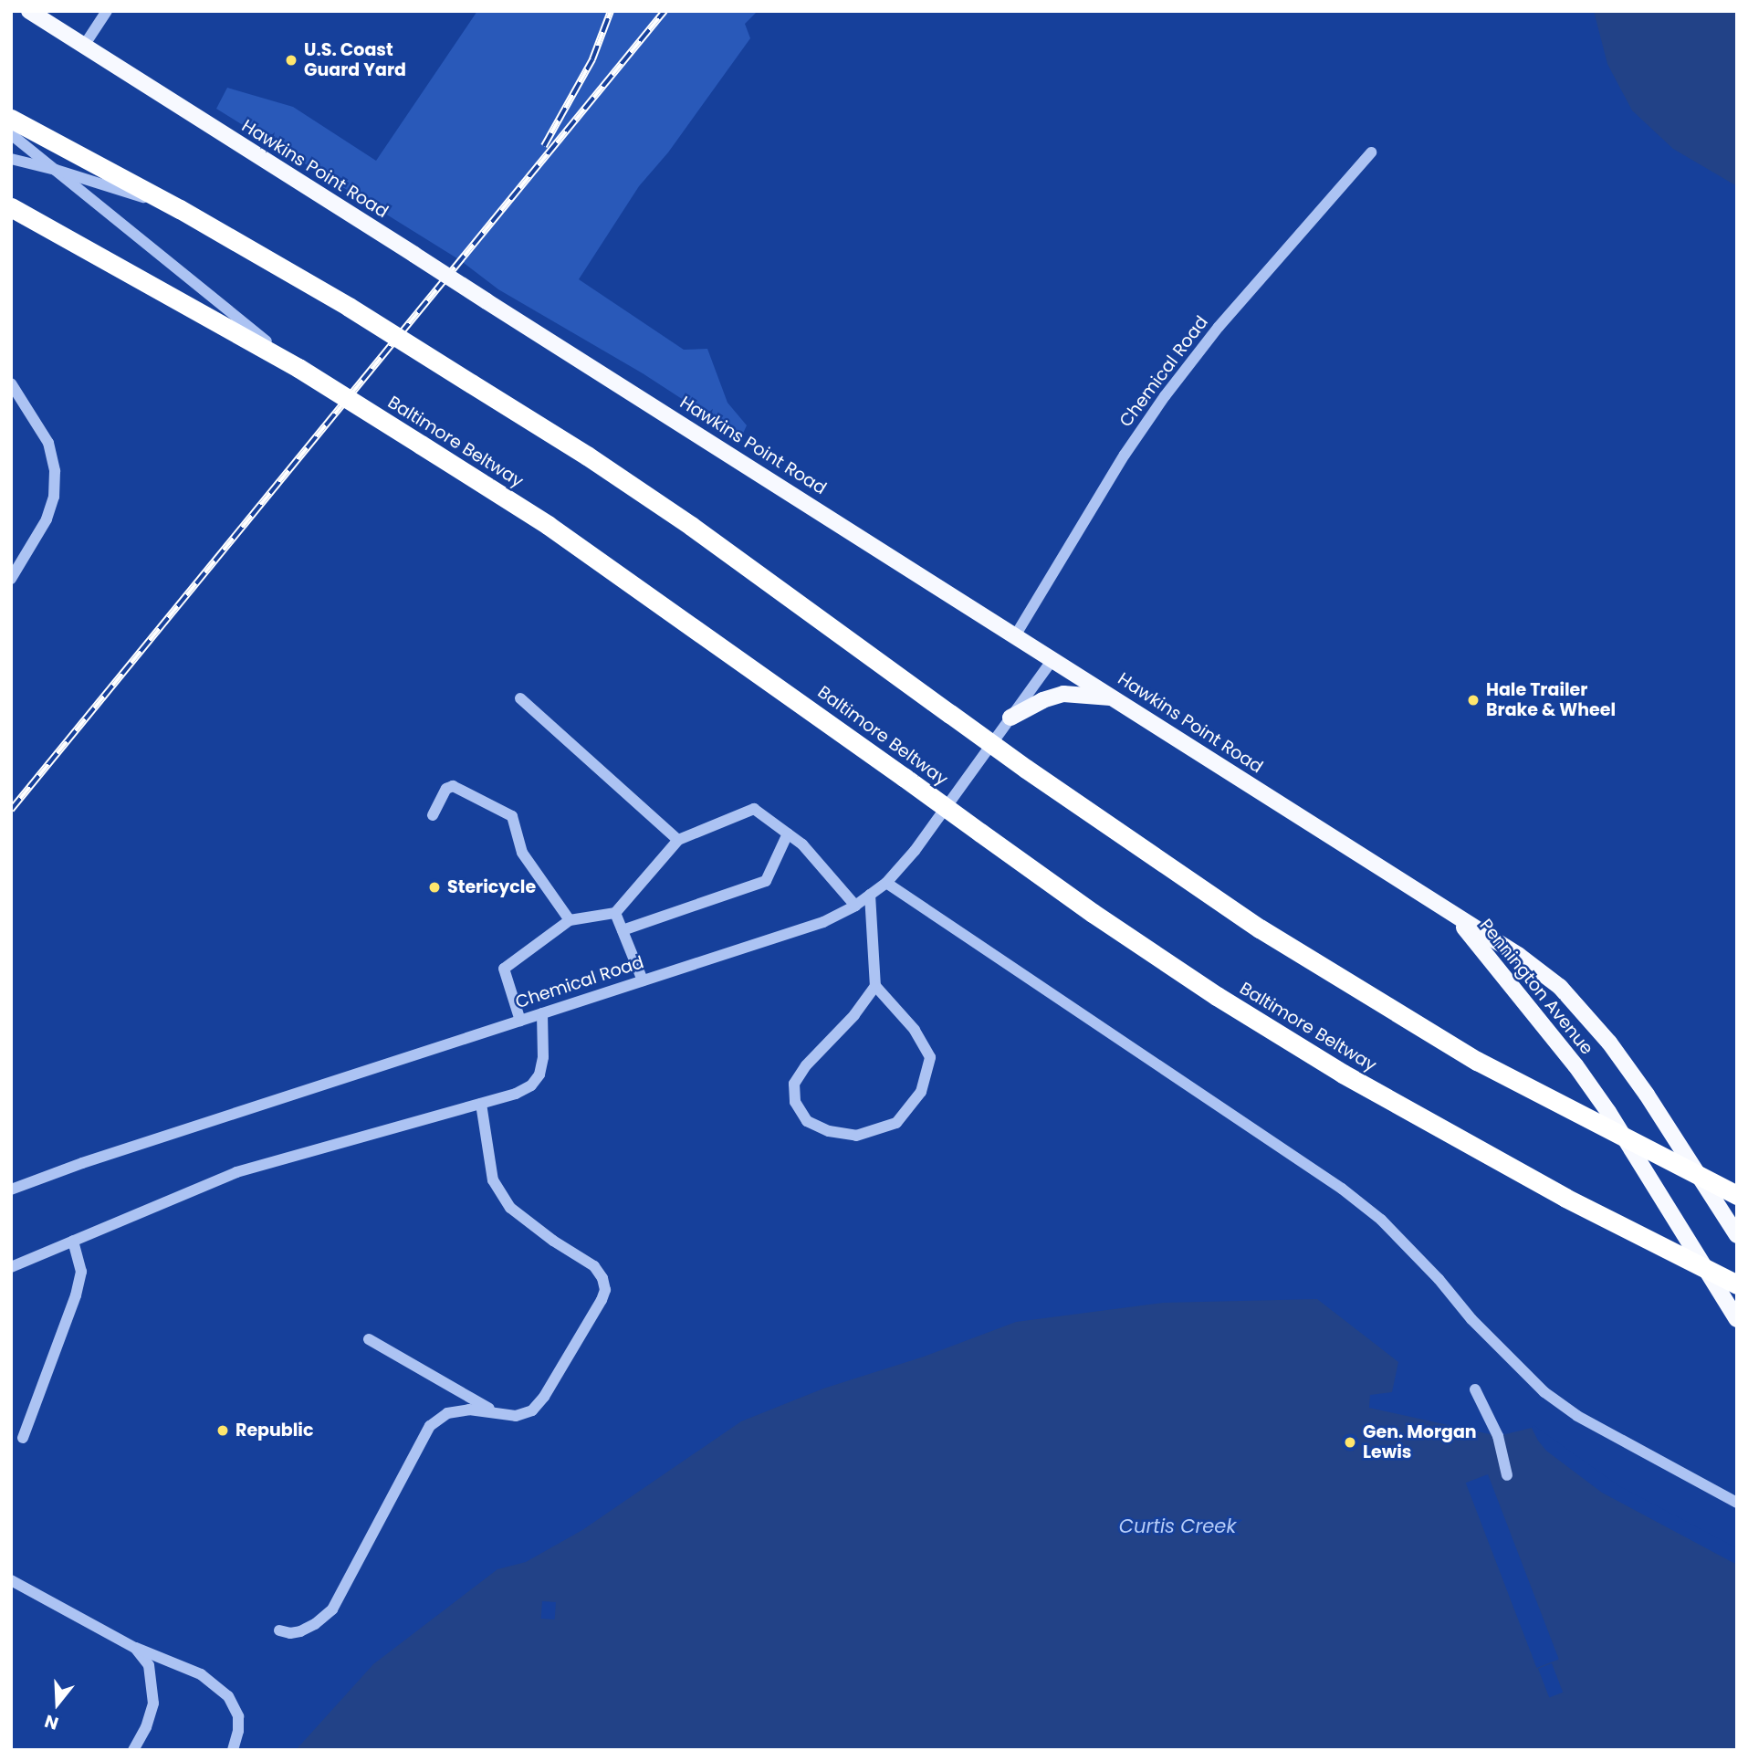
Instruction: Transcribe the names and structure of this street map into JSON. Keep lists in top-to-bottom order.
{
  "streets": {
    "highway": ["Baltimore Beltway"],
    "main road": ["Hawkins Point Road", "Pennington Avenue"],
    "street": ["Chemical Road"]
  },
  "crossings": [
    ["Hawkins Point Road", "Chemical Road"],
    ["Hawkins Point Road", "Pennington Avenue"]
  ],
  "water": ["Curtis Creek"],
  "places": [
    "U.S. Coast Guard Yard",
    "Hale Trailer Brake & Wheel",
    "Stericycle",
    "Republic",
    "Gen. Morgan Lewis"
  ],
  "north": "bottom"
}
